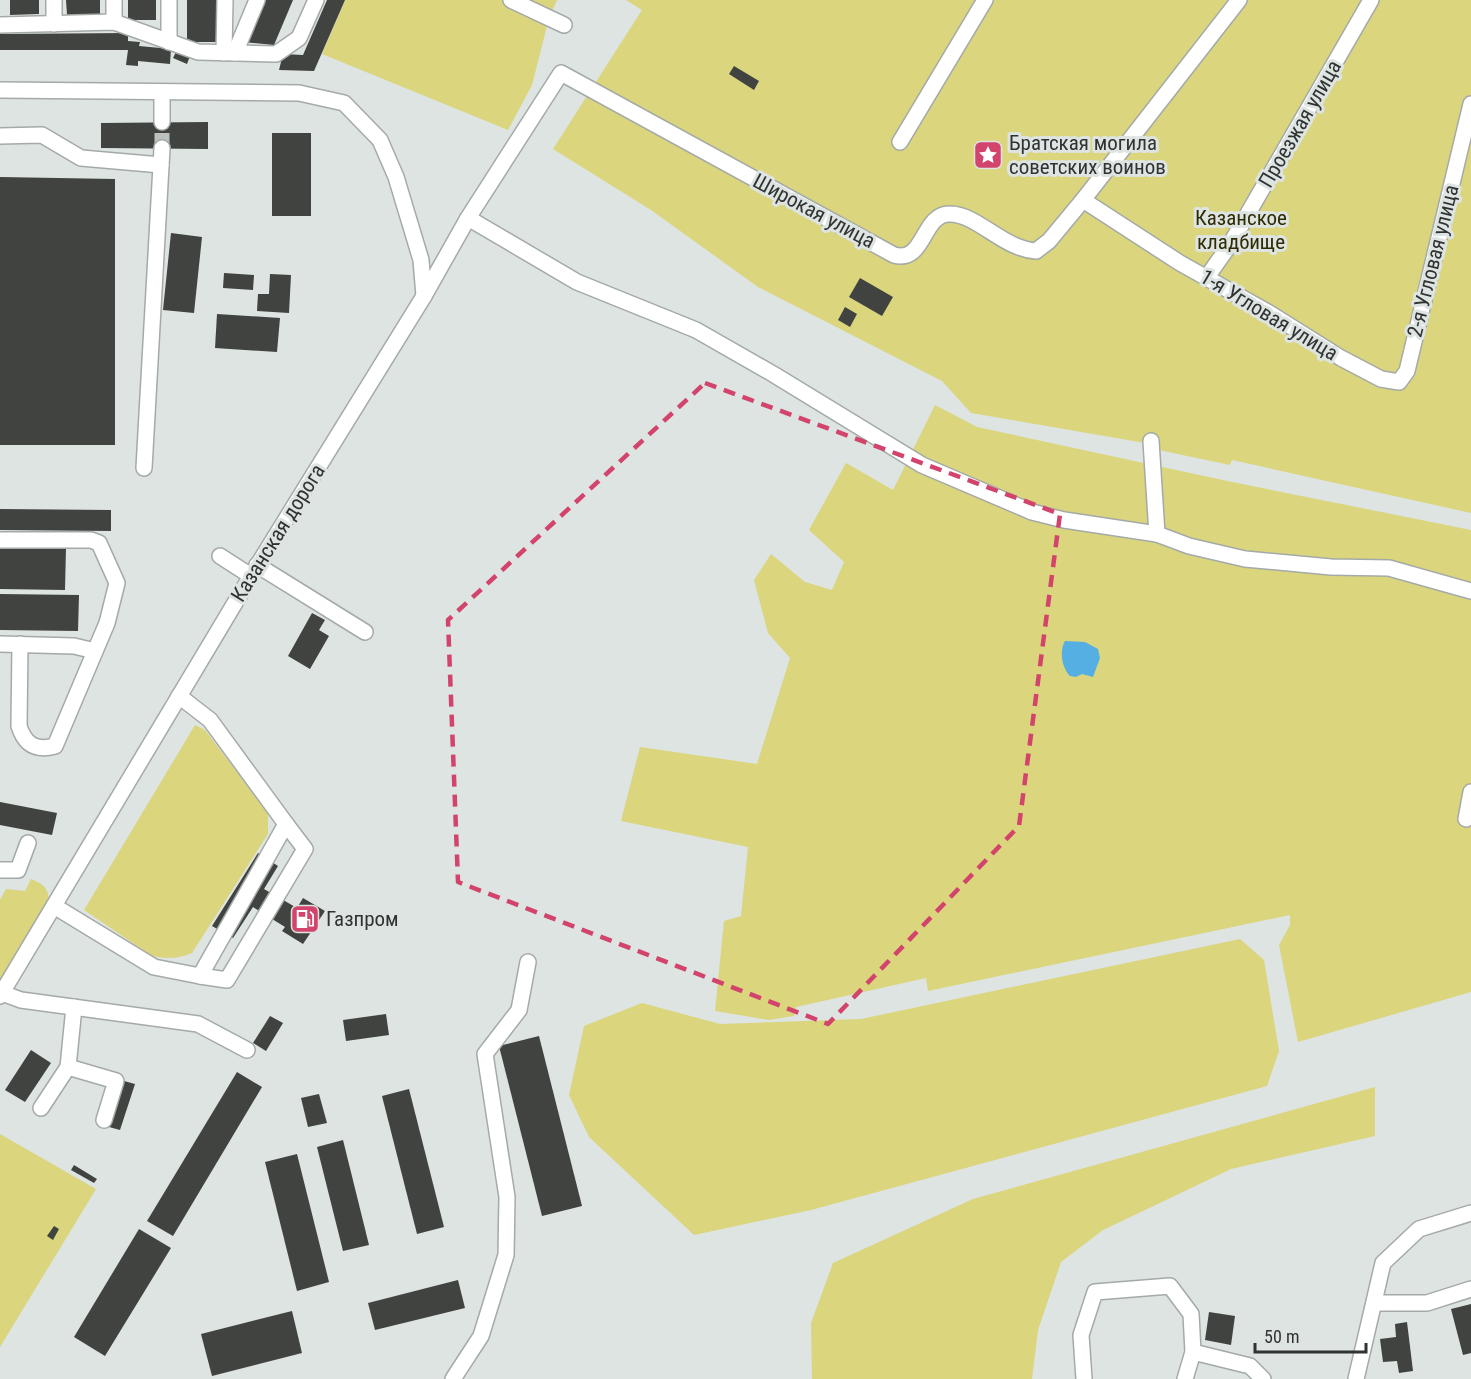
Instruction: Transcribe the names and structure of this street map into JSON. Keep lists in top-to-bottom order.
{
  "streets": {
    "street": [
      "Проезжая улица",
      "Широкая улица",
      "2-я Угловая улица",
      "1-я Угловая улица",
      "Казанская дорога"
    ]
  },
  "crossings": [
    ["Проезжая улица", "1-я Угловая улица"],
    ["Широкая улица", "1-я Угловая улица"],
    ["Широкая улица", "Казанская дорога"],
    ["2-я Угловая улица", "1-я Угловая улица"]
  ],
  "parks": ["Казанское кладбище"],
  "places": {
    "place": ["Братская могила советских воинов"],
    "fuel station": ["Газпром"]
  },
  "scale_bar": "50 m"
}
